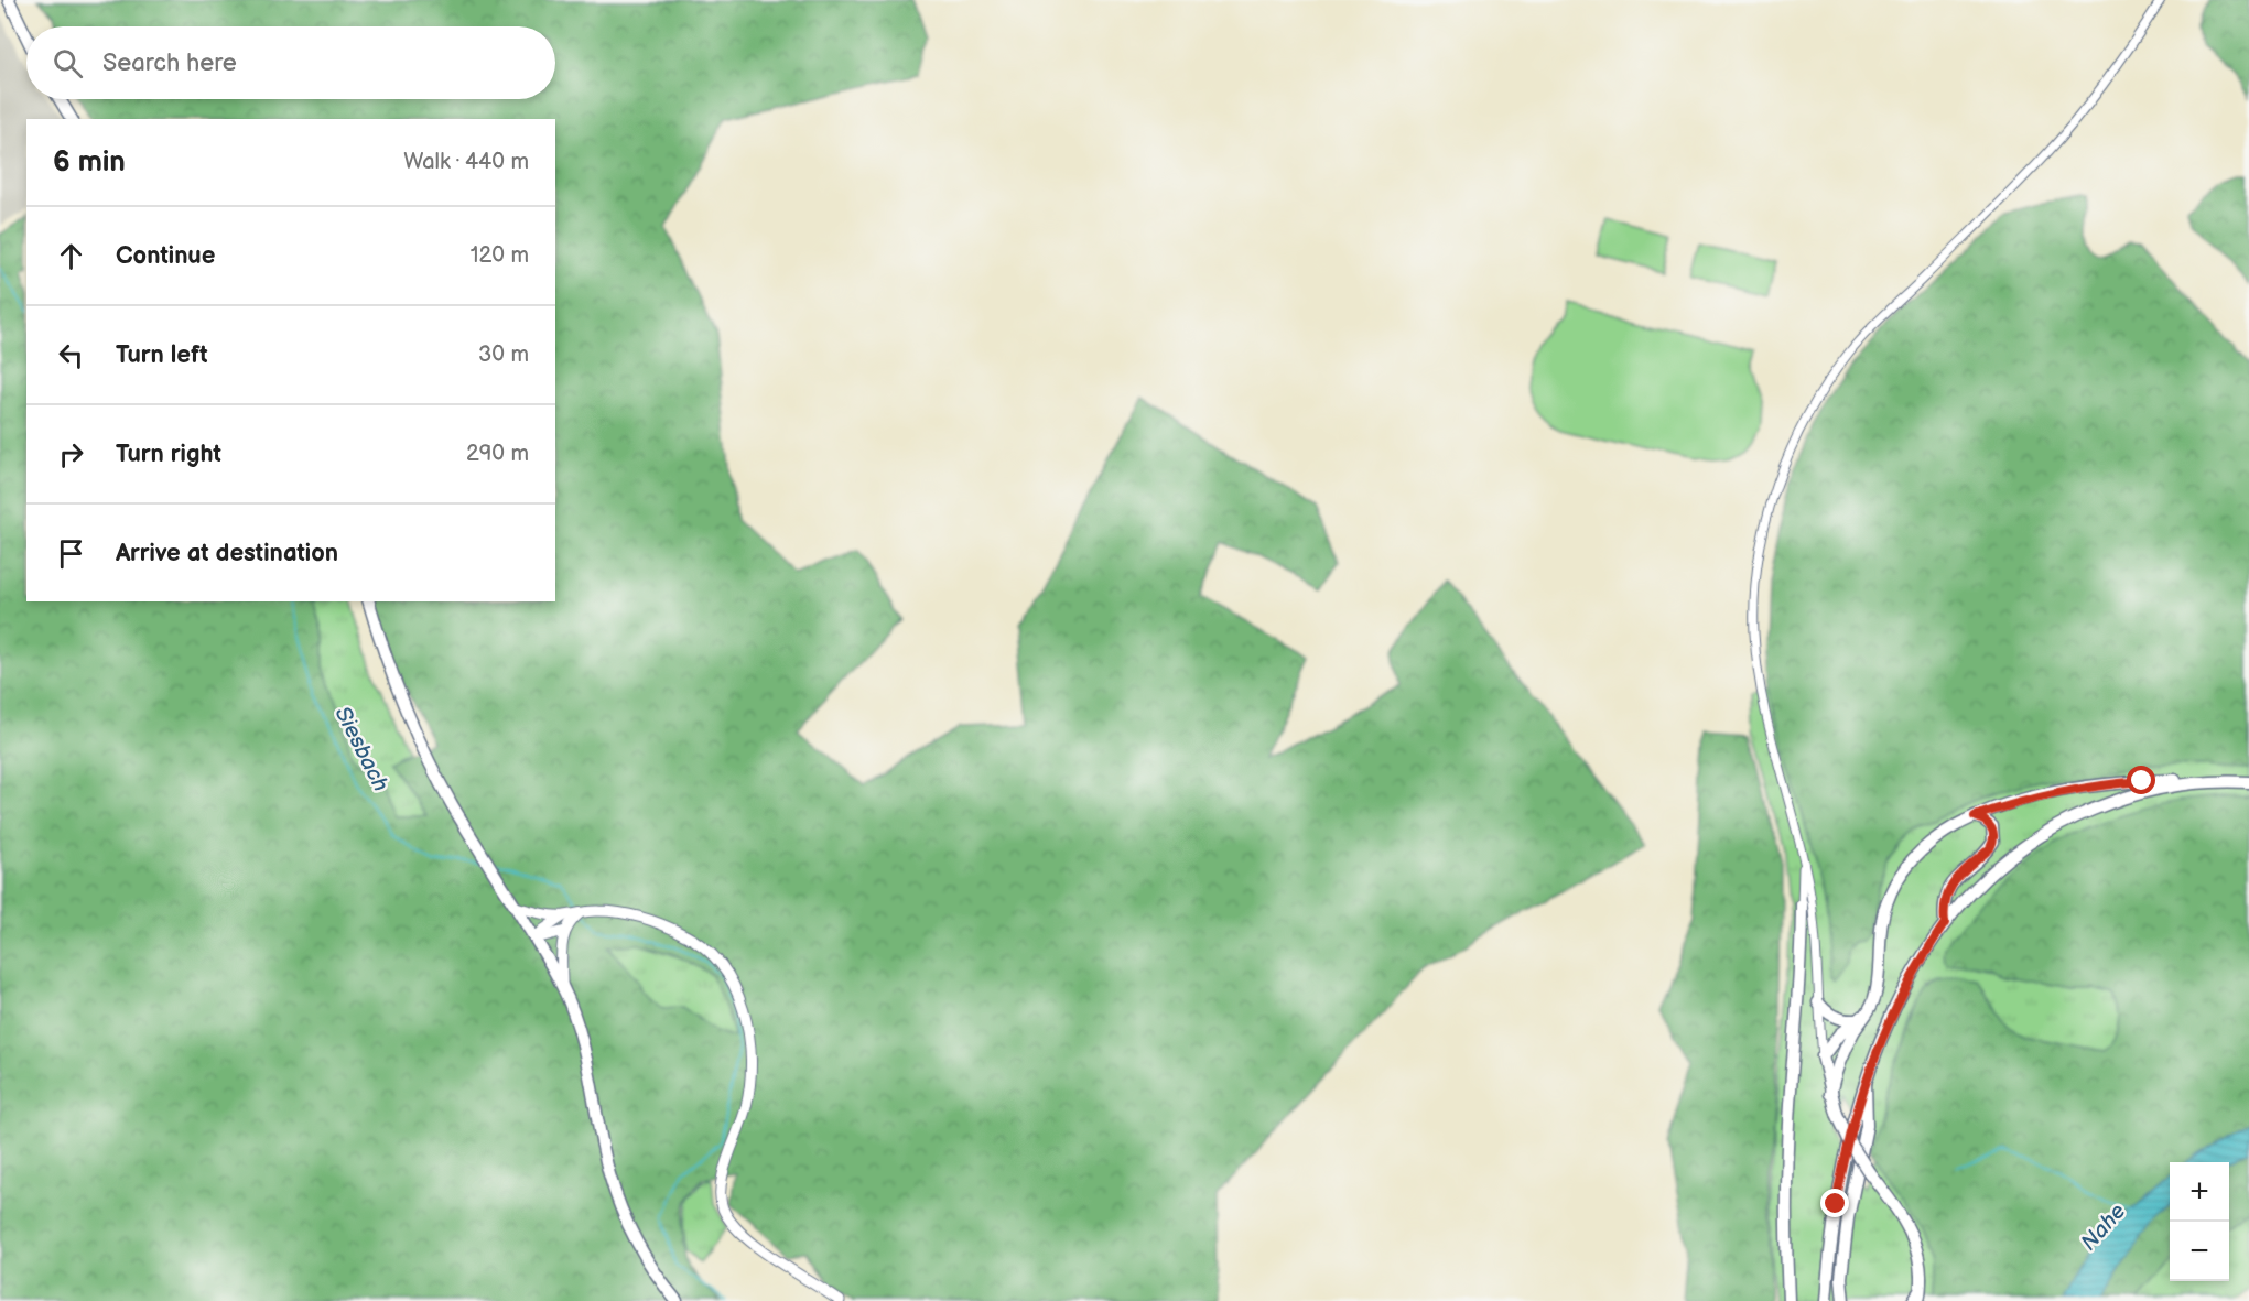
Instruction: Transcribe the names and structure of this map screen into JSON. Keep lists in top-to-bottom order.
{
  "water": ["Siesbach", "Nahe"],
  "page": {
    "search": "Search here",
    "heading": ["6 min", "Walk · 440 m"],
    "list": [
      ["Continue", "120 m"],
      ["Turn left", "30 m"],
      ["Turn right", "290 m"],
      "Arrive at destination"
    ],
    "map_buttons": ["+", "−"]
  }
}
